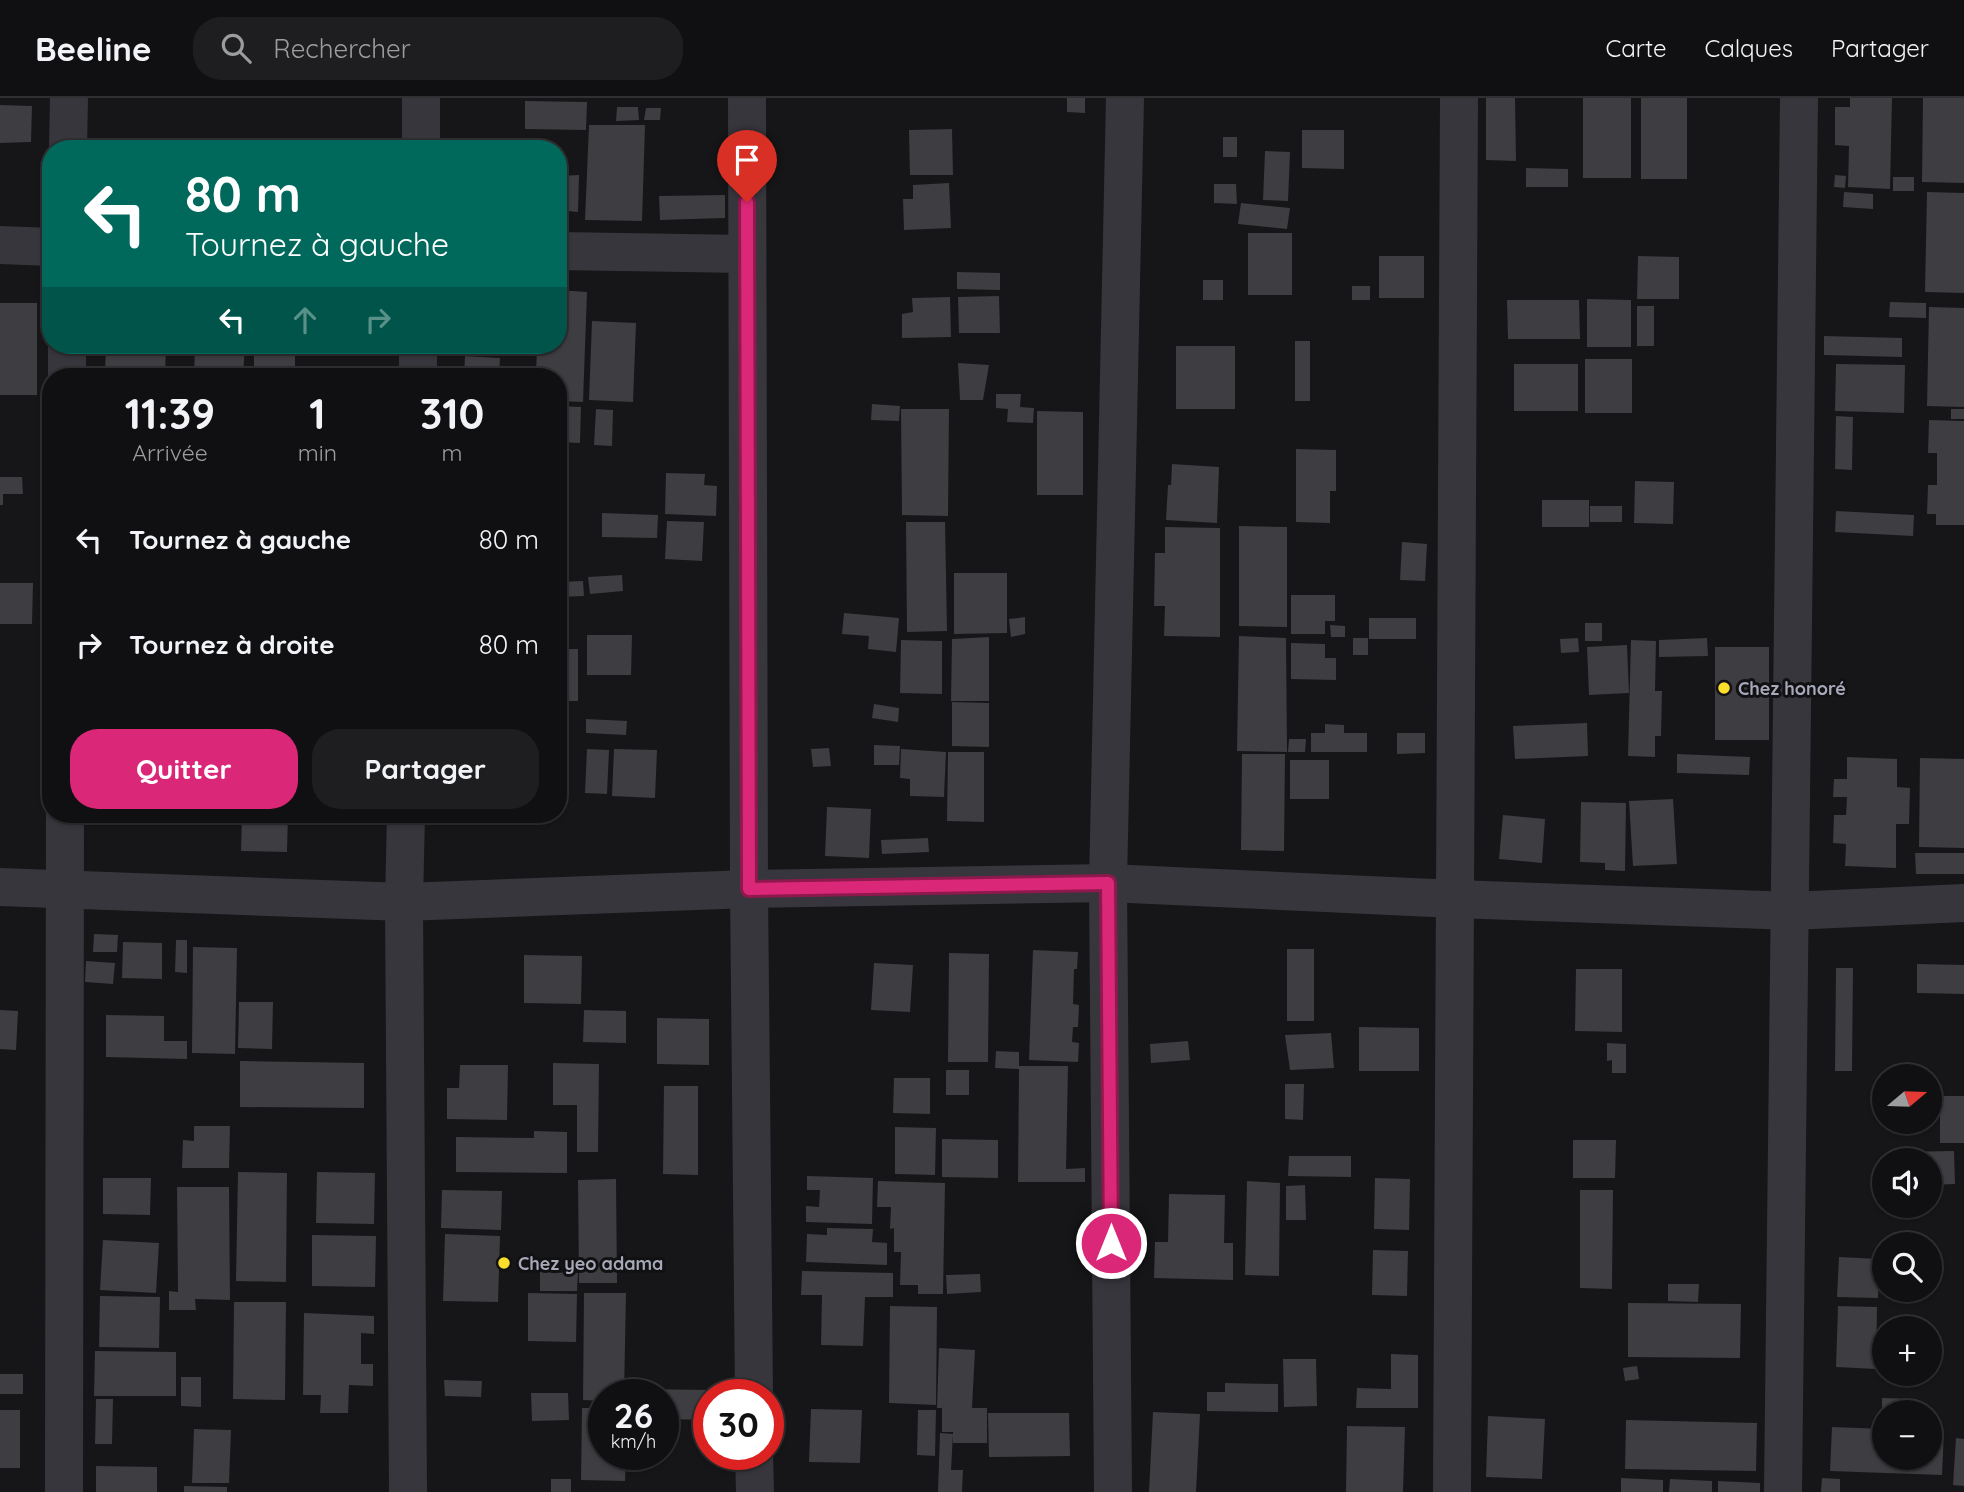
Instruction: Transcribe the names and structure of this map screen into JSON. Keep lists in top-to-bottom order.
{
  "places": ["Chez honoré", "Chez yeo adama"],
  "north": "right",
  "page": {
    "header": "Beeline",
    "search": "Rechercher",
    "nav": ["Carte", "Calques", "Partager"],
    "turn": ["80 m", "Tournez à gauche"],
    "eta": [
      "11:39",
      "Arrivée",
      "1",
      "min",
      "310",
      "m"
    ],
    "list": [
      {
        "name": "Tournez à gauche",
        "value": "80 m"
      },
      {
        "name": "Tournez à droite",
        "value": "80 m"
      }
    ],
    "buttons": ["Quitter", "Partager"],
    "map_buttons": ["+", "−"],
    "speed": "26 km/h",
    "limit": "30"
  }
}
